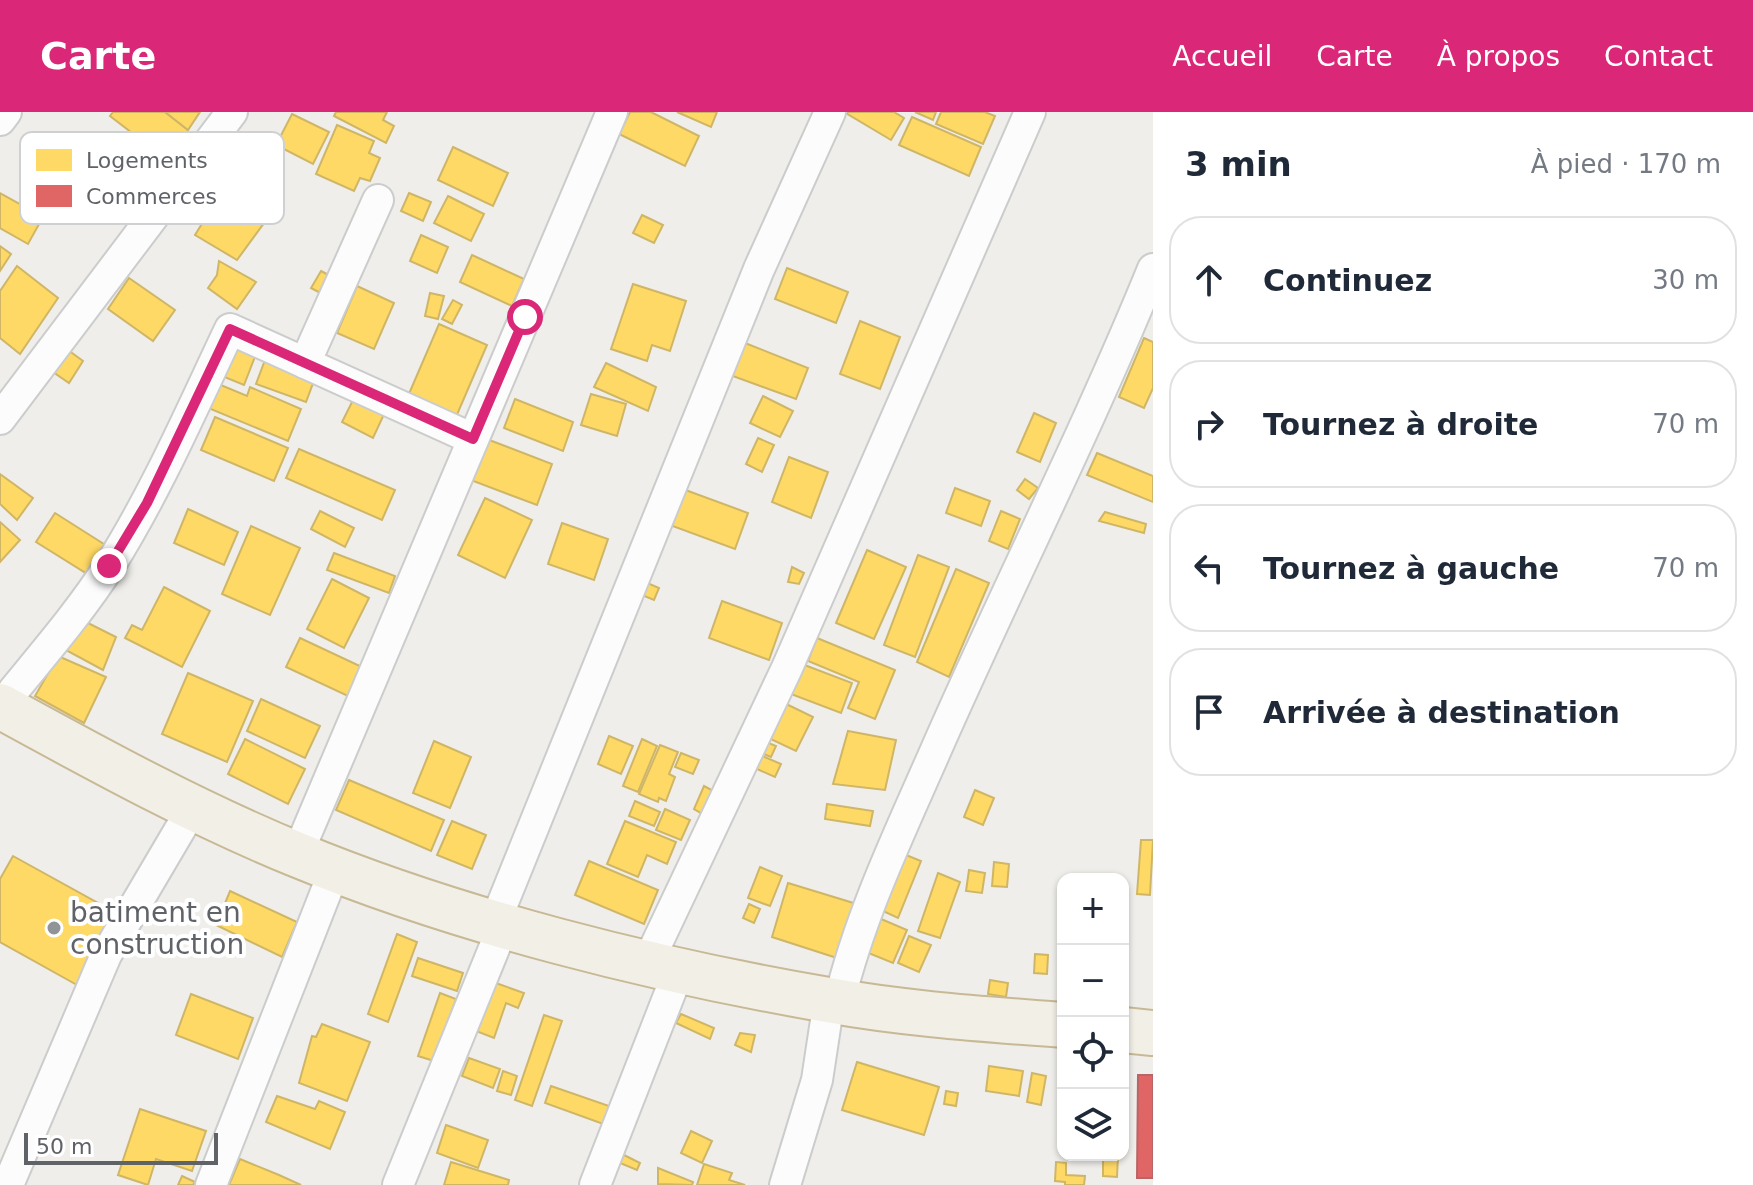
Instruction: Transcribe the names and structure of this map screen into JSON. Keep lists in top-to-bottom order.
{
  "places": ["batiment en construction"],
  "legend": ["Logements", "Commerces"],
  "scale_bar": "50 m",
  "page": {
    "header": "Carte",
    "nav": [
      "Accueil",
      "Carte",
      "À propos",
      "Contact"
    ],
    "heading": ["3 min", "À pied · 170 m"],
    "list": [
      ["Continuez", "30 m"],
      ["Tournez à droite", "70 m"],
      ["Tournez à gauche", "70 m"],
      "Arrivée à destination"
    ],
    "map_buttons": ["+", "−"],
    "scale": "50 m"
  }
}
